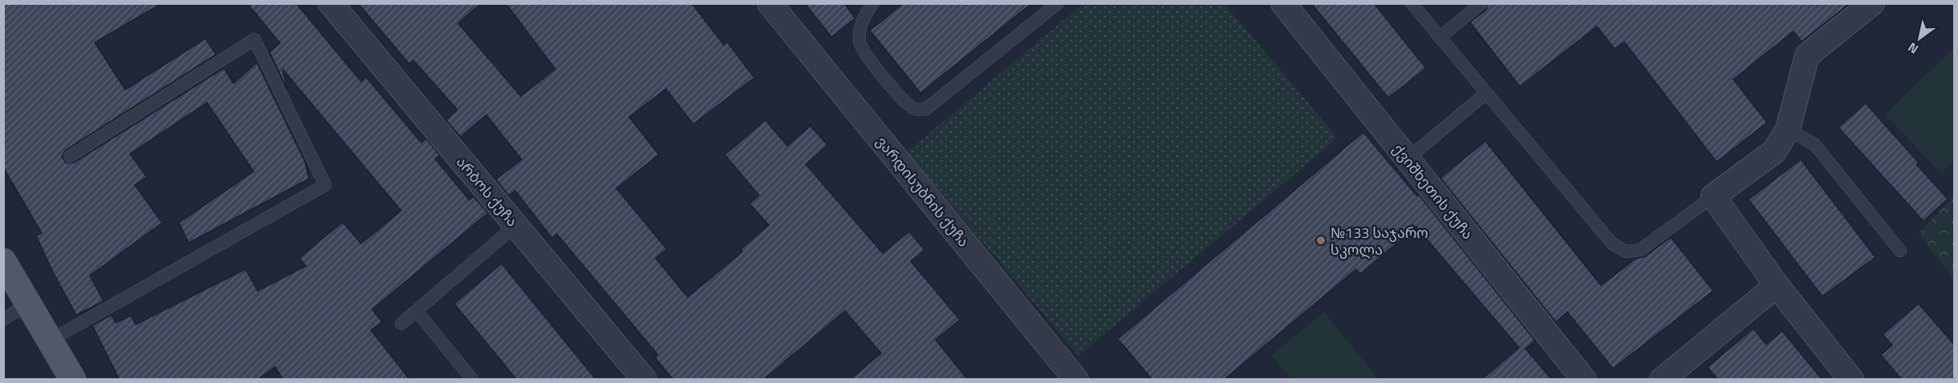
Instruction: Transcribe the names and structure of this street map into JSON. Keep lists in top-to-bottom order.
{
  "streets": {
    "street": ["არბოს ქუჩა", "ვარდისუბნის ქუჩა", "ქვიშხეთის ქუჩა"]
  },
  "places": ["№133 საჯარო სკოლა"],
  "north": "bottom left"
}
